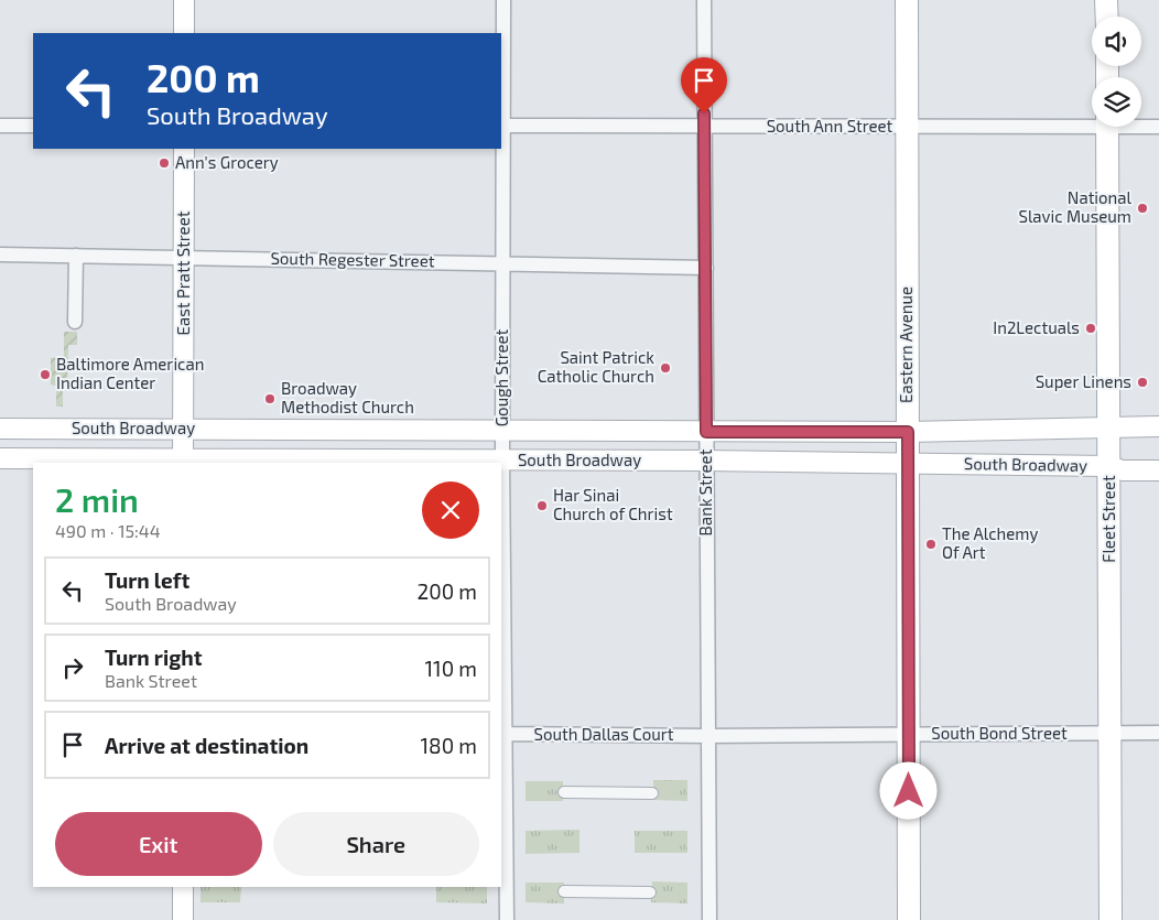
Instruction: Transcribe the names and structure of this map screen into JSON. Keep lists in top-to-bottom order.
{
  "streets": {
    "main road": [
      "East Pratt Street",
      "Eastern Avenue",
      "South Broadway",
      "Fleet Street"
    ],
    "street": [
      "South Ann Street",
      "South Regester Street",
      "Gough Street",
      "Bank Street",
      "South Bond Street",
      "South Dallas Court"
    ]
  },
  "crossings": [
    ["South Ann Street", "Eastern Avenue"],
    ["South Ann Street", "Gough Street"],
    ["South Ann Street", "Bank Street"],
    ["South Regester Street", "East Pratt Street"],
    ["South Regester Street", "Gough Street"],
    ["South Regester Street", "Bank Street"],
    ["East Pratt Street", "South Broadway"],
    ["Eastern Avenue", "South Broadway"],
    ["Eastern Avenue", "South Bond Street"],
    ["Gough Street", "South Broadway"],
    ["Gough Street", "South Dallas Court"],
    ["South Broadway", "Bank Street"],
    ["South Broadway", "Fleet Street"],
    ["Bank Street", "South Bond Street"],
    ["Bank Street", "South Dallas Court"],
    ["Fleet Street", "South Bond Street"],
    ["South Bond Street", "South Dallas Court"]
  ],
  "places": [
    "Ann's Grocery",
    "National Slavic Museum",
    "In2Lectuals",
    "Saint Patrick Catholic Church",
    "Baltimore American Indian Center",
    "Super Linens",
    "Broadway Methodist Church",
    "Har Sinai Church of Christ",
    "The Alchemy Of Art"
  ],
  "page": {
    "turn": ["200 m", "South Broadway"],
    "heading": ["2 min", "490 m · 15:44"],
    "list": [
      {
        "name": "Turn left",
        "note": "South Broadway",
        "value": "200 m"
      },
      {
        "name": "Turn right",
        "note": "Bank Street",
        "value": "110 m"
      },
      {
        "name": "Arrive at destination",
        "value": "180 m"
      }
    ],
    "buttons": ["Exit", "Share"]
  }
}
